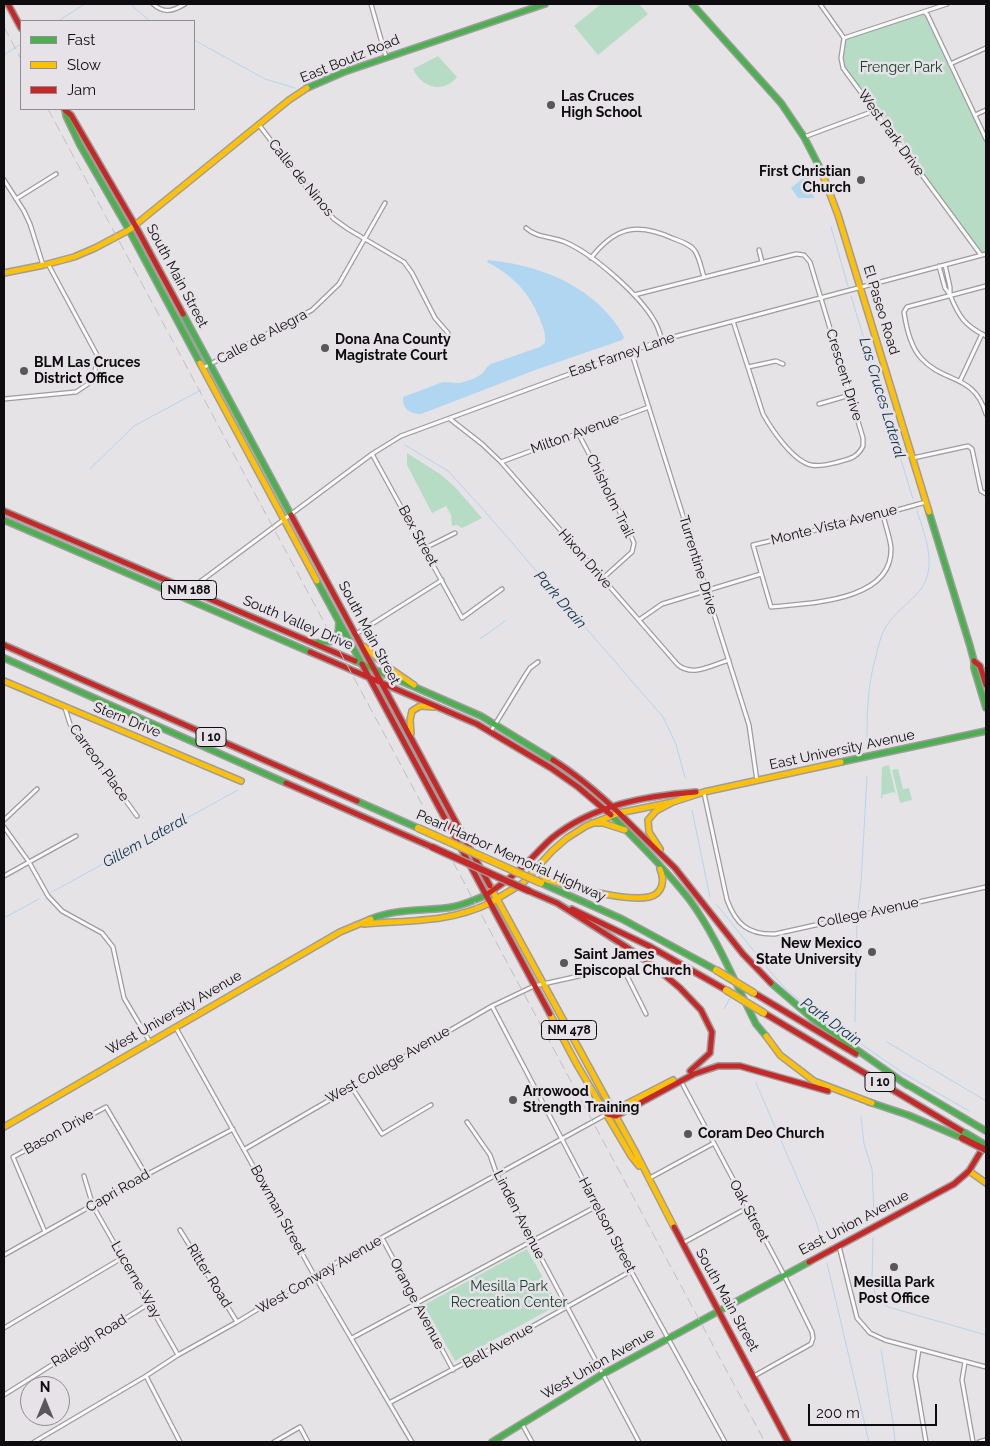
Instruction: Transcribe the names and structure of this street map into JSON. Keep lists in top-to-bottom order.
{
  "streets": {
    "main road": [
      "East Boutz Road",
      "South Main Street",
      "El Paseo Road",
      "NM 188",
      "South Valley Drive",
      "Stern Drive",
      "I 10",
      "East University Avenue",
      "Pearl Harbor Memorial Highway",
      "West University Avenue",
      "NM 478",
      "East Union Avenue",
      "West Union Avenue"
    ],
    "street": [
      "West Park Drive",
      "Calle de Ninos",
      "Calle de Alegra",
      "East Farney Lane",
      "Crescent Drive",
      "Milton Avenue",
      "Chisholm Trail",
      "Monte Vista Avenue",
      "Bex Street",
      "Hixon Drive",
      "Turrentine Drive",
      "Carreon Place",
      "College Avenue",
      "West College Avenue",
      "Bason Drive",
      "Capri Road",
      "Bowman Street",
      "Oak Street",
      "Linden Avenue",
      "Harrelson Street",
      "West Conway Avenue",
      "Ritter Road",
      "Lucerne Way",
      "Orange Avenue",
      "Raleigh Road",
      "Bell Avenue"
    ]
  },
  "crossings": [
    ["East Boutz Road", "Calle de Ninos"],
    ["East Boutz Road", "South Main Street"],
    ["West Park Drive", "East Farney Lane"],
    ["Calle de Ninos", "Calle de Alegra"],
    ["South Main Street", "Calle de Alegra"],
    ["South Main Street", "East Farney Lane"],
    ["South Main Street", "South Valley Drive"],
    ["South Main Street", "East University Avenue"],
    ["South Main Street", "West University Avenue"],
    ["South Main Street", "West College Avenue"],
    ["South Main Street", "Oak Street"],
    ["South Main Street", "East Union Avenue"],
    ["South Main Street", "West Conway Avenue"],
    ["South Main Street", "West Union Avenue"],
    ["El Paseo Road", "East Farney Lane"],
    ["El Paseo Road", "Monte Vista Avenue"],
    ["East Farney Lane", "Crescent Drive"],
    ["East Farney Lane", "Bex Street"],
    ["East Farney Lane", "Hixon Drive"],
    ["East Farney Lane", "Turrentine Drive"],
    ["East Farney Lane", "South Valley Drive"],
    ["Milton Avenue", "Chisholm Trail"],
    ["Milton Avenue", "Hixon Drive"],
    ["Milton Avenue", "Turrentine Drive"],
    ["Chisholm Trail", "Hixon Drive"],
    ["Hixon Drive", "Turrentine Drive"],
    ["Turrentine Drive", "East University Avenue"],
    ["South Valley Drive", "East University Avenue"],
    ["Stern Drive", "Carreon Place"],
    ["East University Avenue", "College Avenue"],
    ["East University Avenue", "West University Avenue"],
    ["Pearl Harbor Memorial Highway", "East Union Avenue"],
    ["West University Avenue", "Bowman Street"],
    ["West College Avenue", "Bowman Street"],
    ["West College Avenue", "Harrelson Street"],
    ["Bason Drive", "Capri Road"],
    ["Capri Road", "Bowman Street"],
    ["Capri Road", "Lucerne Way"],
    ["Bowman Street", "West Conway Avenue"],
    ["Bowman Street", "Bell Avenue"],
    ["Oak Street", "East Union Avenue"],
    ["Linden Avenue", "West Conway Avenue"],
    ["Linden Avenue", "Bell Avenue"],
    ["Linden Avenue", "West Union Avenue"],
    ["East Union Avenue", "West Union Avenue"],
    ["Harrelson Street", "West Conway Avenue"],
    ["Harrelson Street", "Bell Avenue"],
    ["Harrelson Street", "West Union Avenue"],
    ["West Conway Avenue", "Ritter Road"],
    ["West Conway Avenue", "Lucerne Way"],
    ["West Conway Avenue", "Orange Avenue"],
    ["Lucerne Way", "Raleigh Road"],
    ["Orange Avenue", "Bell Avenue"]
  ],
  "water": ["Las Cruces Lateral", "Park Drain", "Gillem Lateral"],
  "parks": ["Frenger Park", "Mesilla Park Recreation Center"],
  "places": [
    "Las Cruces High School",
    "First Christian Church",
    "Dona Ana County Magistrate Court",
    "BLM Las Cruces District Office",
    "New Mexico State University",
    "Saint James Episcopal Church",
    "Arrowood Strength Training",
    "Coram Deo Church",
    "Mesilla Park Post Office"
  ],
  "legend": ["Fast", "Slow", "Jam"],
  "scale_bar": "200 m",
  "north": "top"
}
